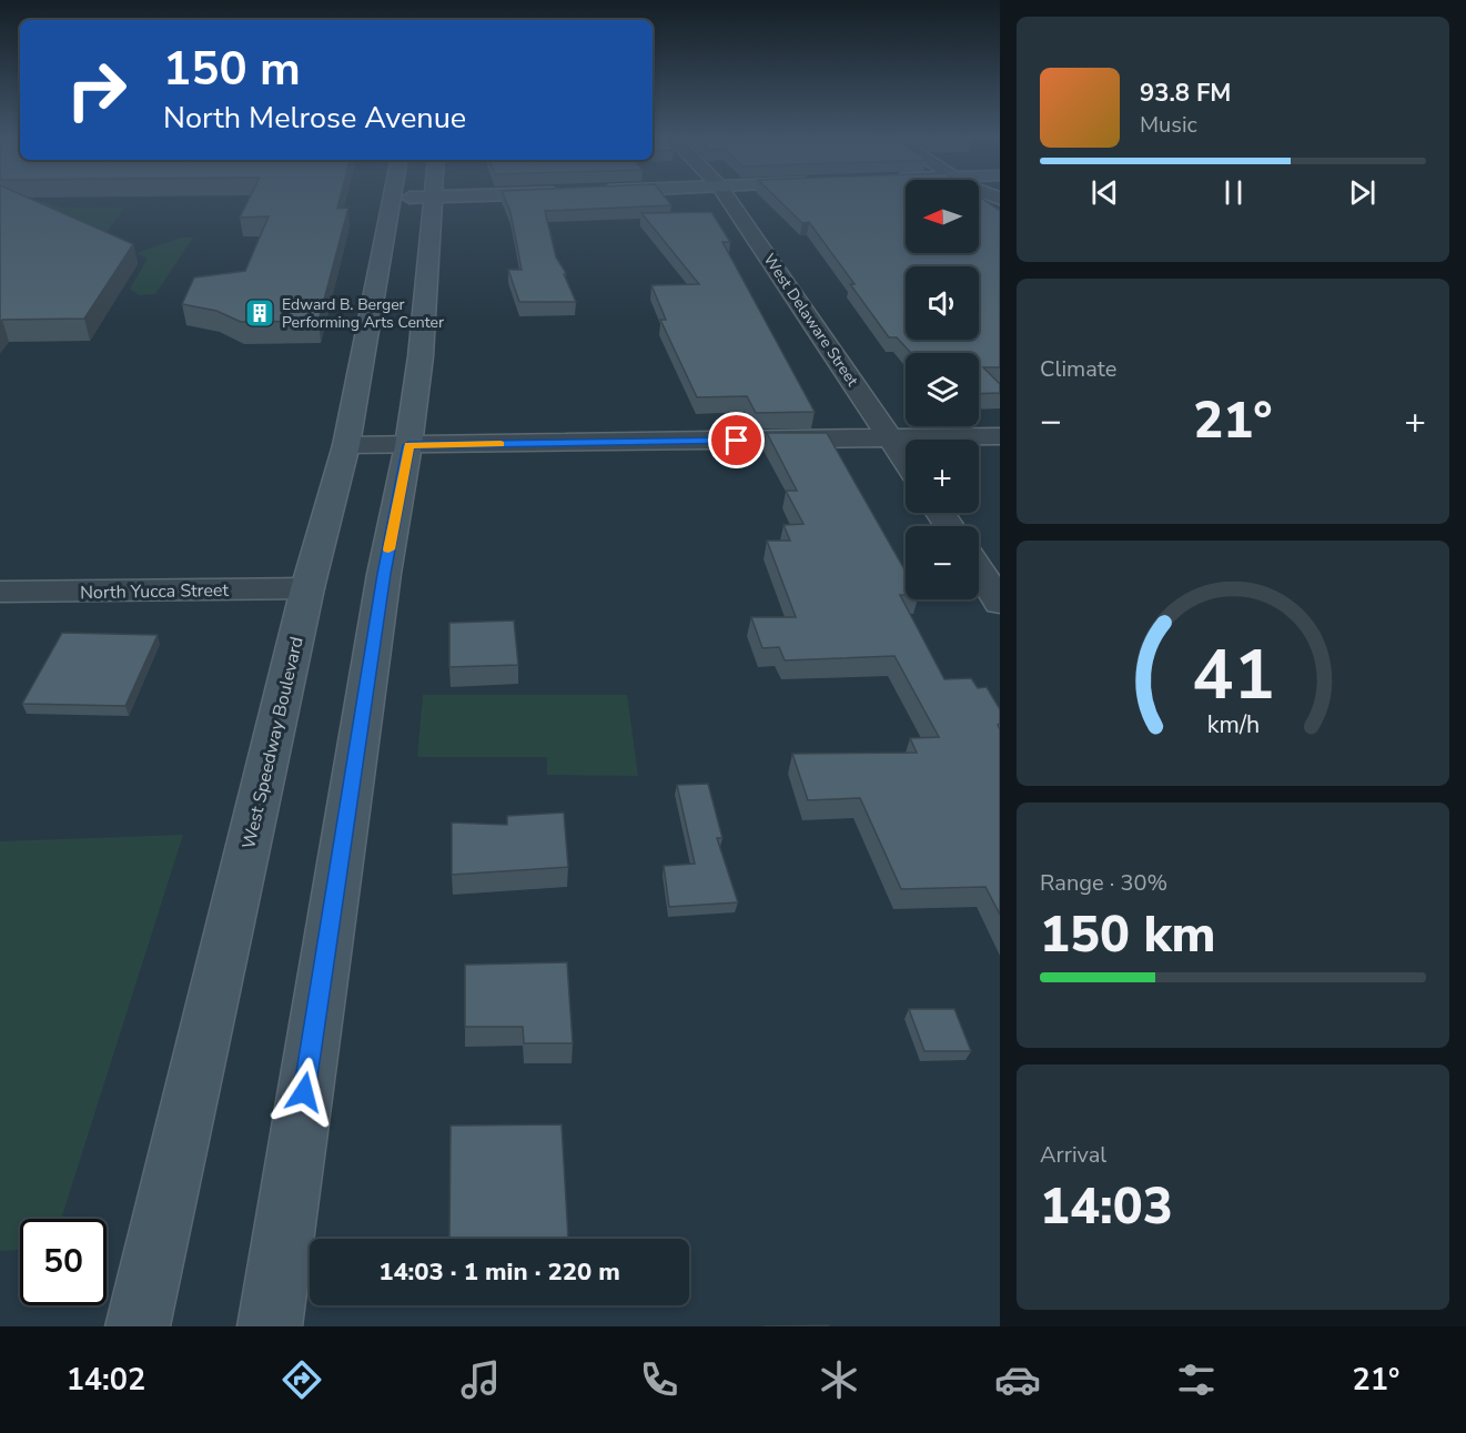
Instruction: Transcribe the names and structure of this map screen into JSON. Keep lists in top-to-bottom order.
{
  "streets": {
    "main road": ["West Speedway Boulevard"],
    "street": ["West Delaware Street", "North Yucca Street"]
  },
  "crossings": [
    ["North Yucca Street", "West Speedway Boulevard"]
  ],
  "places": {
    "building": ["Edward B. Berger Performing Arts Center"]
  },
  "north": "left",
  "page": {
    "turn": ["150 m", "North Melrose Avenue"],
    "song": ["93.8 FM", "Music"],
    "map_buttons": ["+", "−"],
    "tile": [
      "Climate",
      ["Range · 30%", "150 km"],
      ["Arrival", "14:03"]
    ],
    "heat": ["−", "21°", "+"],
    "limit": "50",
    "trip": "14:03 · 1 min · 220 m",
    "tabs": ["14:02", "21°"],
    "gauge": ["41", "km/h"]
  }
}
